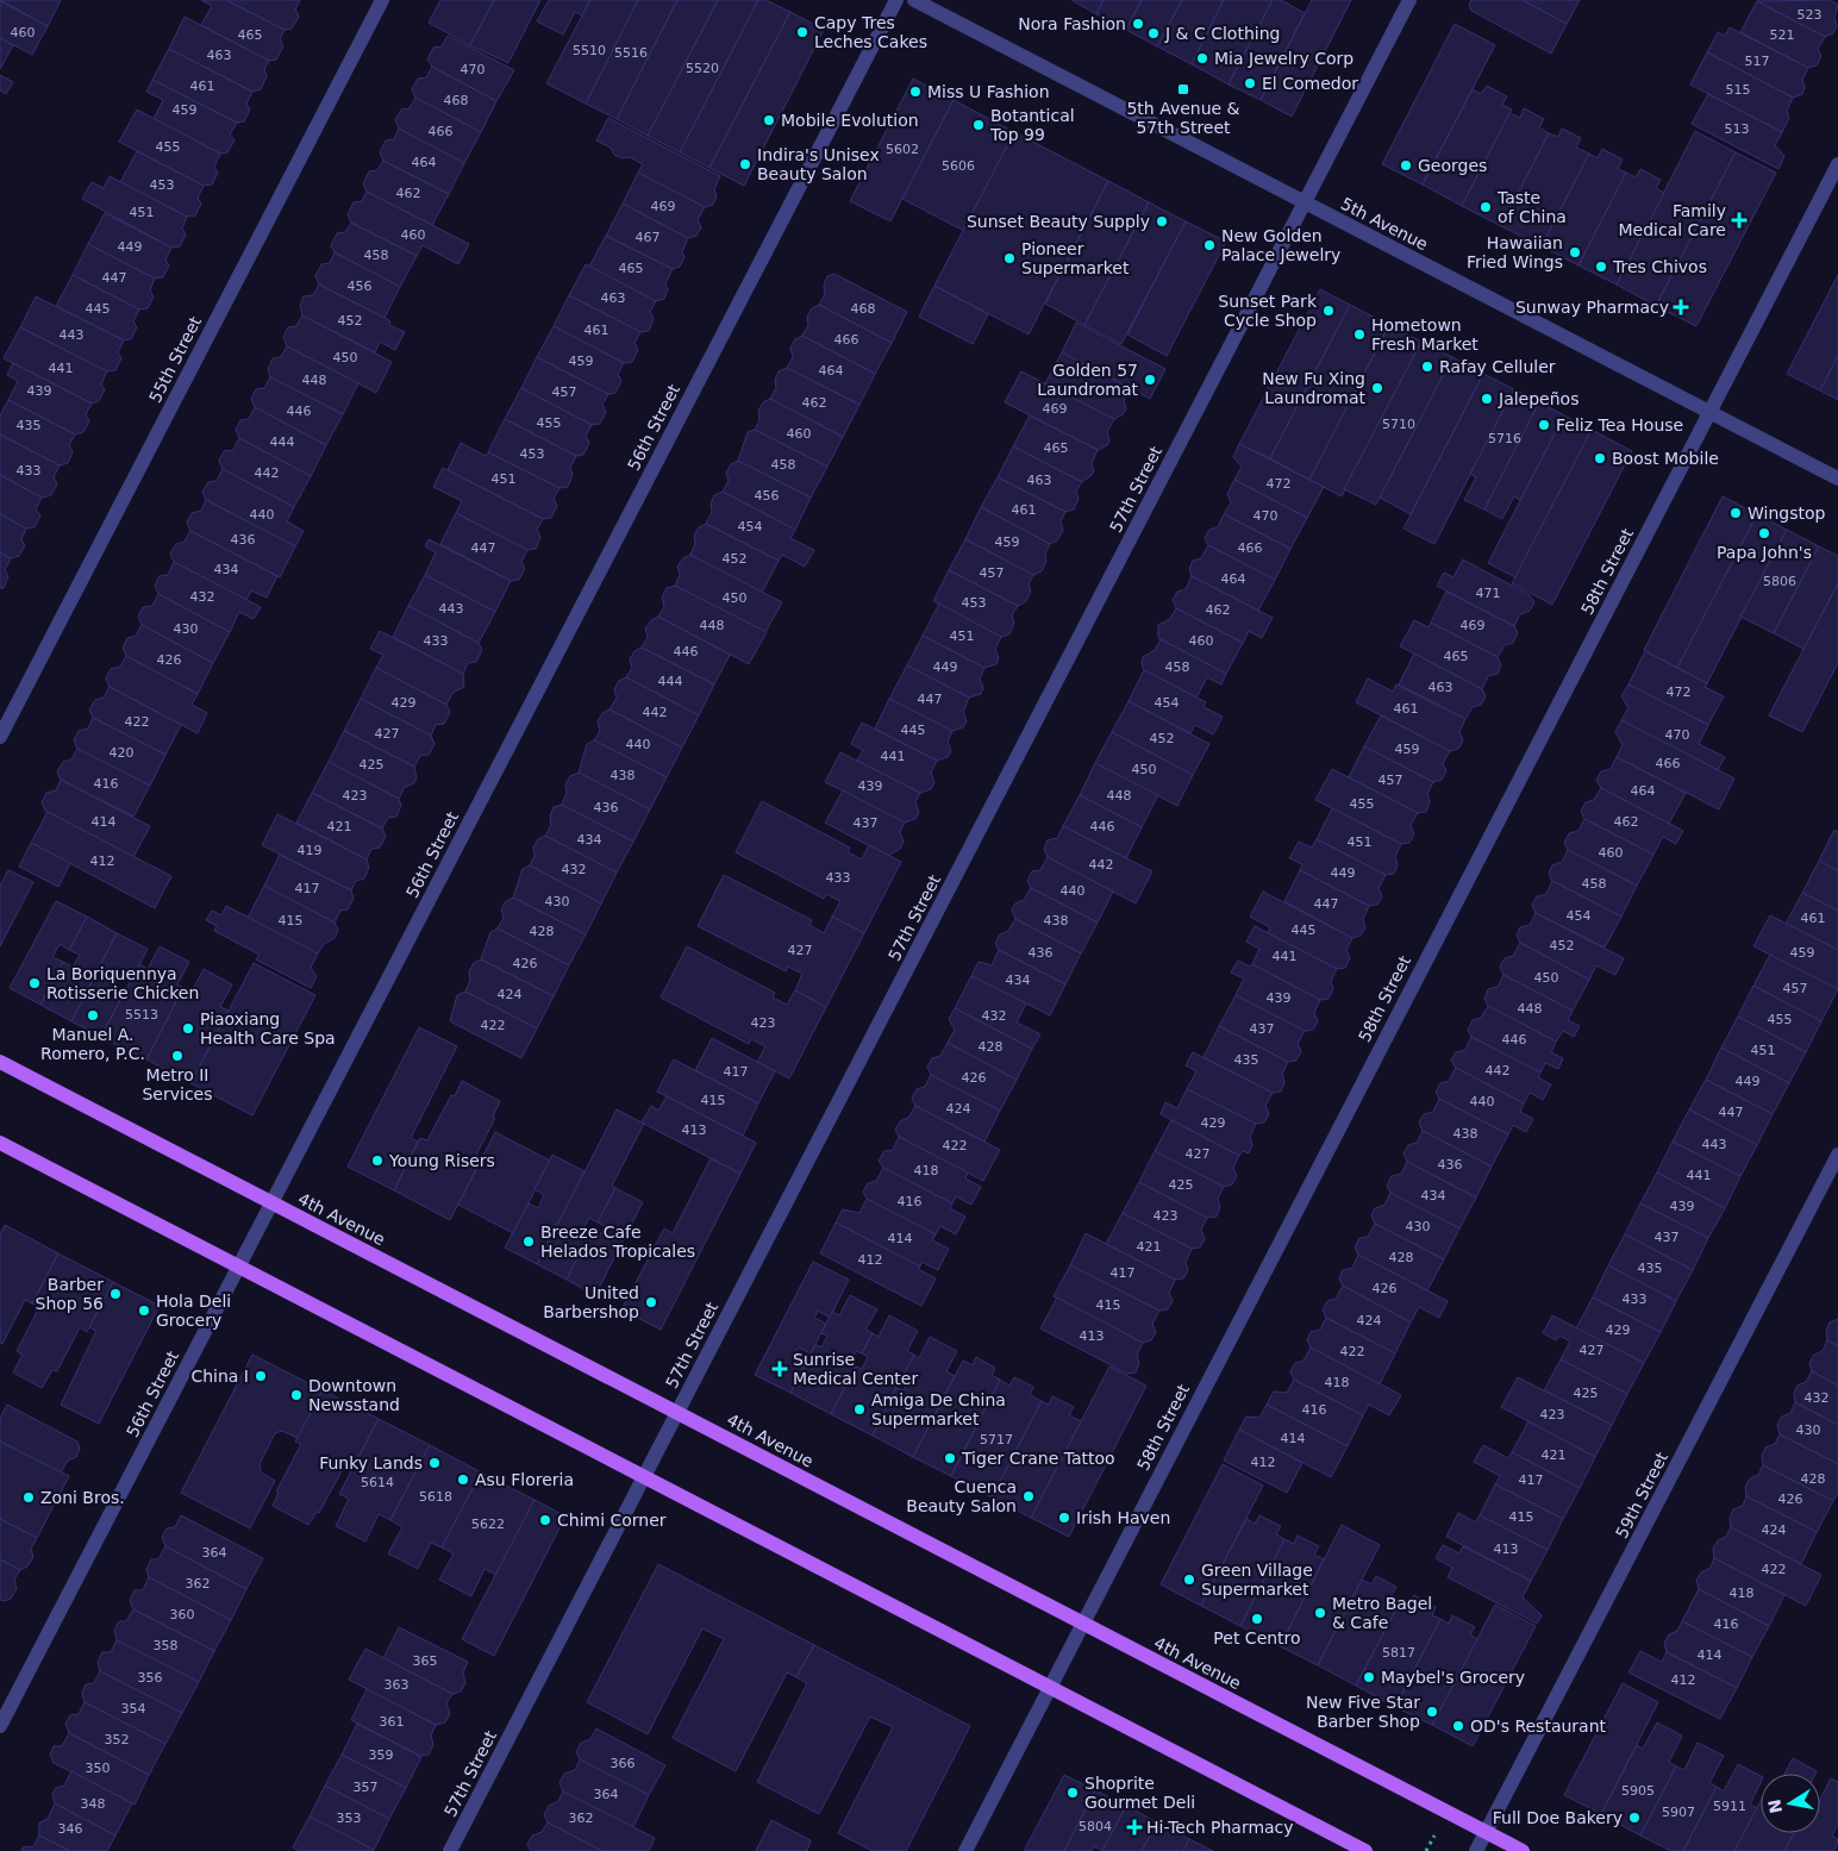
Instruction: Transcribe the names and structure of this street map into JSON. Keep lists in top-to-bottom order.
{
  "streets": {
    "main road": ["4th Avenue"],
    "street": [
      "5th Avenue",
      "55th Street",
      "56th Street",
      "57th Street",
      "58th Street",
      "59th Street"
    ]
  },
  "crossings": [
    ["5th Avenue", "57th Street"],
    ["5th Avenue", "58th Street"],
    ["56th Street", "4th Avenue"],
    ["57th Street", "4th Avenue"],
    ["58th Street", "4th Avenue"],
    ["4th Avenue", "59th Street"]
  ],
  "places": {
    "other": [
      "Nora Fashion",
      "Capy Tres Leches Cakes",
      "J & C Clothing",
      "Mia Jewelry Corp",
      "El Comedor",
      "Miss U Fashion",
      "Mobile Evolution",
      "Botantical Top 99",
      "Indira's Unisex Beauty Salon",
      "Georges",
      "Taste of China",
      "Sunset Beauty Supply",
      "New Golden Palace Jewelry",
      "Hawaiian Fried Wings",
      "Pioneer Supermarket",
      "Tres Chivos",
      "Sunset Park Cycle Shop",
      "Hometown Fresh Market",
      "Rafay Celluler",
      "Golden 57 Laundromat",
      "New Fu Xing Laundromat",
      "Jalepeños",
      "Feliz Tea House",
      "Boost Mobile",
      "Wingstop",
      "Papa John's",
      "La Boriquennya Rotisserie Chicken",
      "Manuel A. Romero, P.C.",
      "Piaoxiang Health Care Spa",
      "Metro II Services",
      "Young Risers",
      "Breeze Cafe Helados Tropicales",
      "Barber Shop 56",
      "United Barbershop",
      "Hola Deli Grocery",
      "China I",
      "Downtown Newsstand",
      "Amiga De China Supermarket",
      "Tiger Crane Tattoo",
      "Funky Lands",
      "Asu Floreria",
      "Cuenca Beauty Salon",
      "Zoni Bros.",
      "Irish Haven",
      "Chimi Corner",
      "Green Village Supermarket",
      "Metro Bagel & Cafe",
      "Pet Centro",
      "Maybel's Grocery",
      "New Five Star Barber Shop",
      "OD's Restaurant",
      "Shoprite Gourmet Deli",
      "Full Doe Bakery"
    ],
    "transit": ["5th Avenue & 57th Street"],
    "health": [
      "Family Medical Care",
      "Sunway Pharmacy",
      "Sunrise Medical Center",
      "Hi-Tech Pharmacy"
    ]
  },
  "house_numbers": [
    "523",
    "460",
    "465",
    "521",
    "5510",
    "5516",
    "463",
    "517",
    "5520",
    "470",
    "461",
    "515",
    "468",
    "459",
    "513",
    "466",
    "455",
    "5602",
    "464",
    "5606",
    "453",
    "462",
    "469",
    "451",
    "460",
    "467",
    "449",
    "458",
    "465",
    "447",
    "456",
    "463",
    "445",
    "468",
    "452",
    "461",
    "443",
    "466",
    "450",
    "459",
    "441",
    "464",
    "448",
    "439",
    "457",
    "462",
    "469",
    "446",
    "455",
    "5710",
    "435",
    "460",
    "5716",
    "444",
    "465",
    "453",
    "458",
    "433",
    "442",
    "451",
    "463",
    "472",
    "456",
    "461",
    "440",
    "470",
    "454",
    "436",
    "459",
    "447",
    "466",
    "452",
    "434",
    "457",
    "464",
    "5806",
    "471",
    "432",
    "450",
    "453",
    "443",
    "462",
    "448",
    "469",
    "430",
    "451",
    "433",
    "460",
    "446",
    "465",
    "426",
    "449",
    "458",
    "444",
    "463",
    "472",
    "447",
    "429",
    "454",
    "461",
    "442",
    "422",
    "445",
    "427",
    "470",
    "452",
    "440",
    "459",
    "420",
    "441",
    "466",
    "425",
    "450",
    "438",
    "457",
    "416",
    "439",
    "464",
    "423",
    "448",
    "455",
    "436",
    "414",
    "462",
    "437",
    "421",
    "446",
    "434",
    "451",
    "419",
    "460",
    "412",
    "442",
    "432",
    "449",
    "433",
    "458",
    "417",
    "440",
    "430",
    "447",
    "454",
    "461",
    "415",
    "438",
    "445",
    "428",
    "452",
    "427",
    "436",
    "459",
    "441",
    "426",
    "450",
    "434",
    "457",
    "424",
    "439",
    "448",
    "5513",
    "432",
    "455",
    "423",
    "422",
    "437",
    "446",
    "428",
    "451",
    "435",
    "442",
    "417",
    "426",
    "449",
    "415",
    "440",
    "424",
    "447",
    "429",
    "413",
    "438",
    "443",
    "422",
    "427",
    "436",
    "418",
    "441",
    "425",
    "434",
    "416",
    "439",
    "423",
    "430",
    "437",
    "414",
    "421",
    "428",
    "412",
    "435",
    "417",
    "426",
    "433",
    "415",
    "424",
    "429",
    "413",
    "427",
    "422",
    "418",
    "425",
    "432",
    "416",
    "423",
    "430",
    "414",
    "5717",
    "421",
    "412",
    "428",
    "417",
    "5614",
    "5618",
    "426",
    "415",
    "5622",
    "424",
    "413",
    "364",
    "422",
    "362",
    "418",
    "360",
    "416",
    "358",
    "5817",
    "414",
    "365",
    "356",
    "412",
    "363",
    "354",
    "361",
    "352",
    "359",
    "366",
    "350",
    "357",
    "5905",
    "364",
    "348",
    "5911",
    "5907",
    "353",
    "362",
    "5804",
    "346"
  ],
  "north": "left"
}
